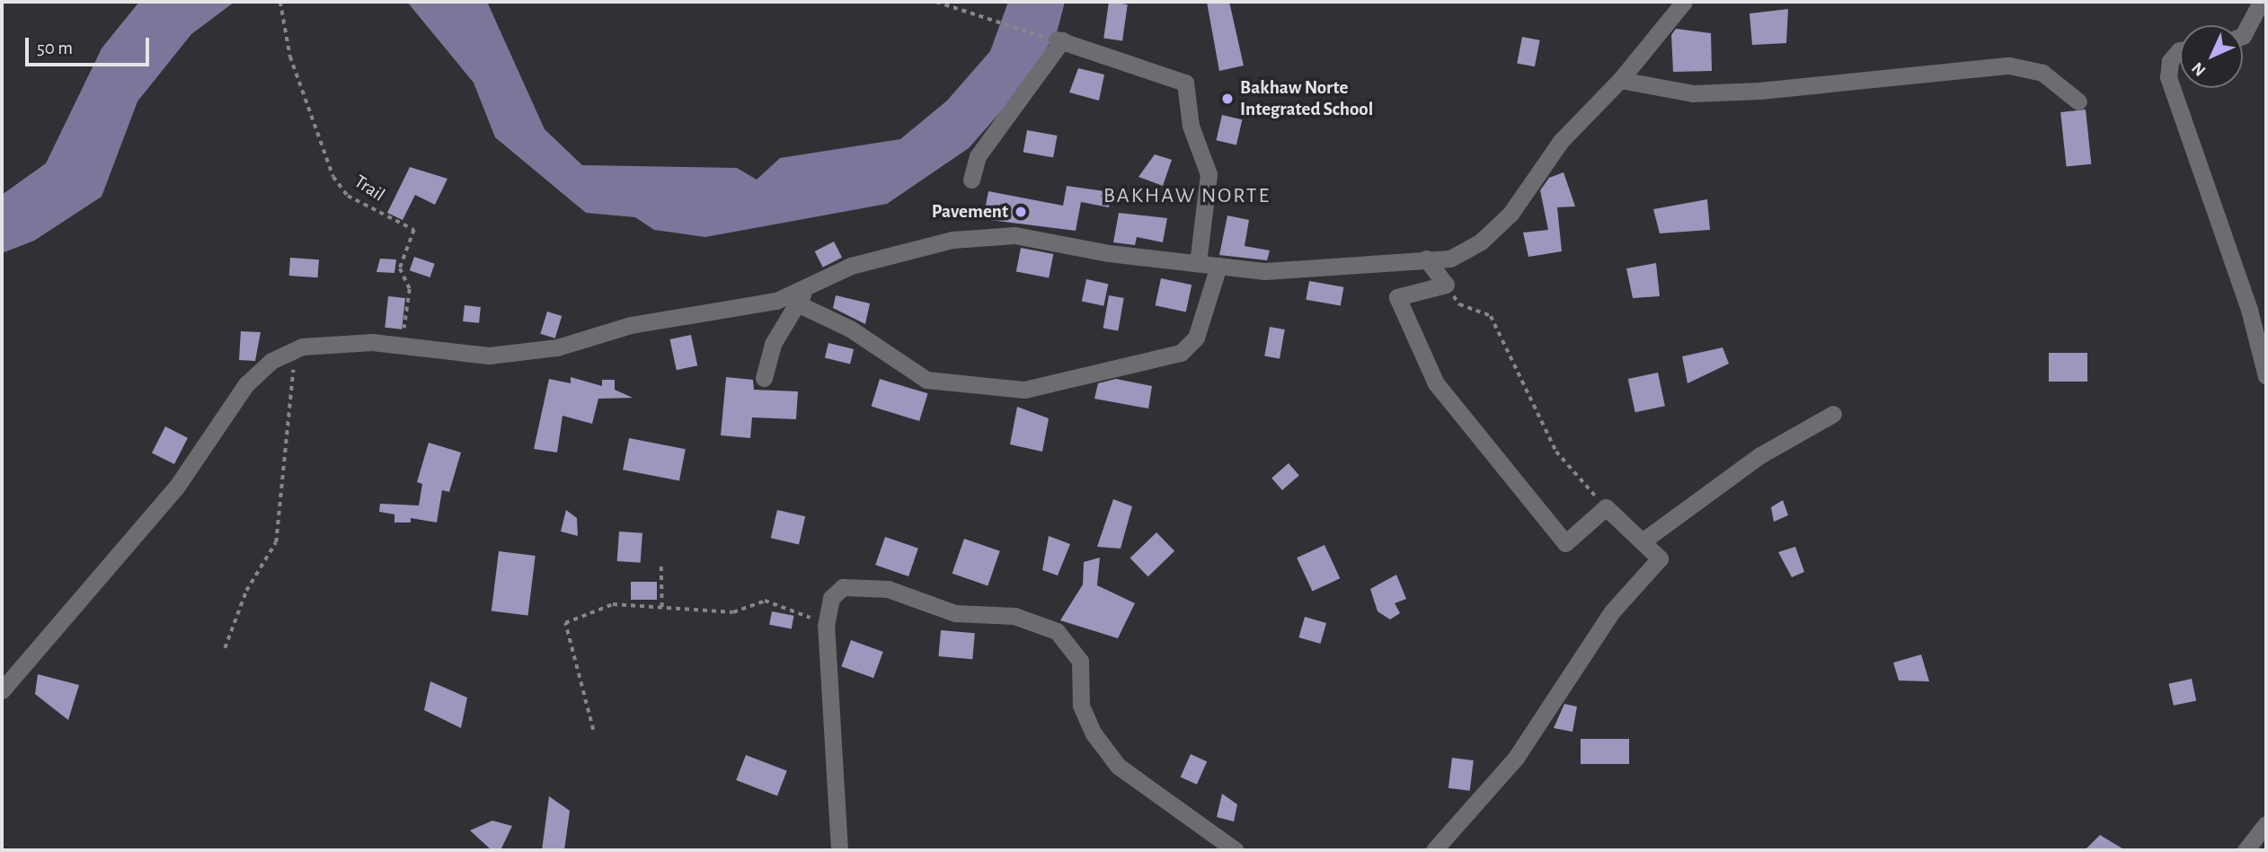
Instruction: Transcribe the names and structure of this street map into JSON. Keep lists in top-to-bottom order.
{
  "streets": {
    "path": ["Trail"]
  },
  "districts": ["BAKHAW NORTE"],
  "places": ["Bakhaw Norte Integrated School", "Pavement"],
  "scale_bar": "50 m",
  "north": "bottom left"
}
